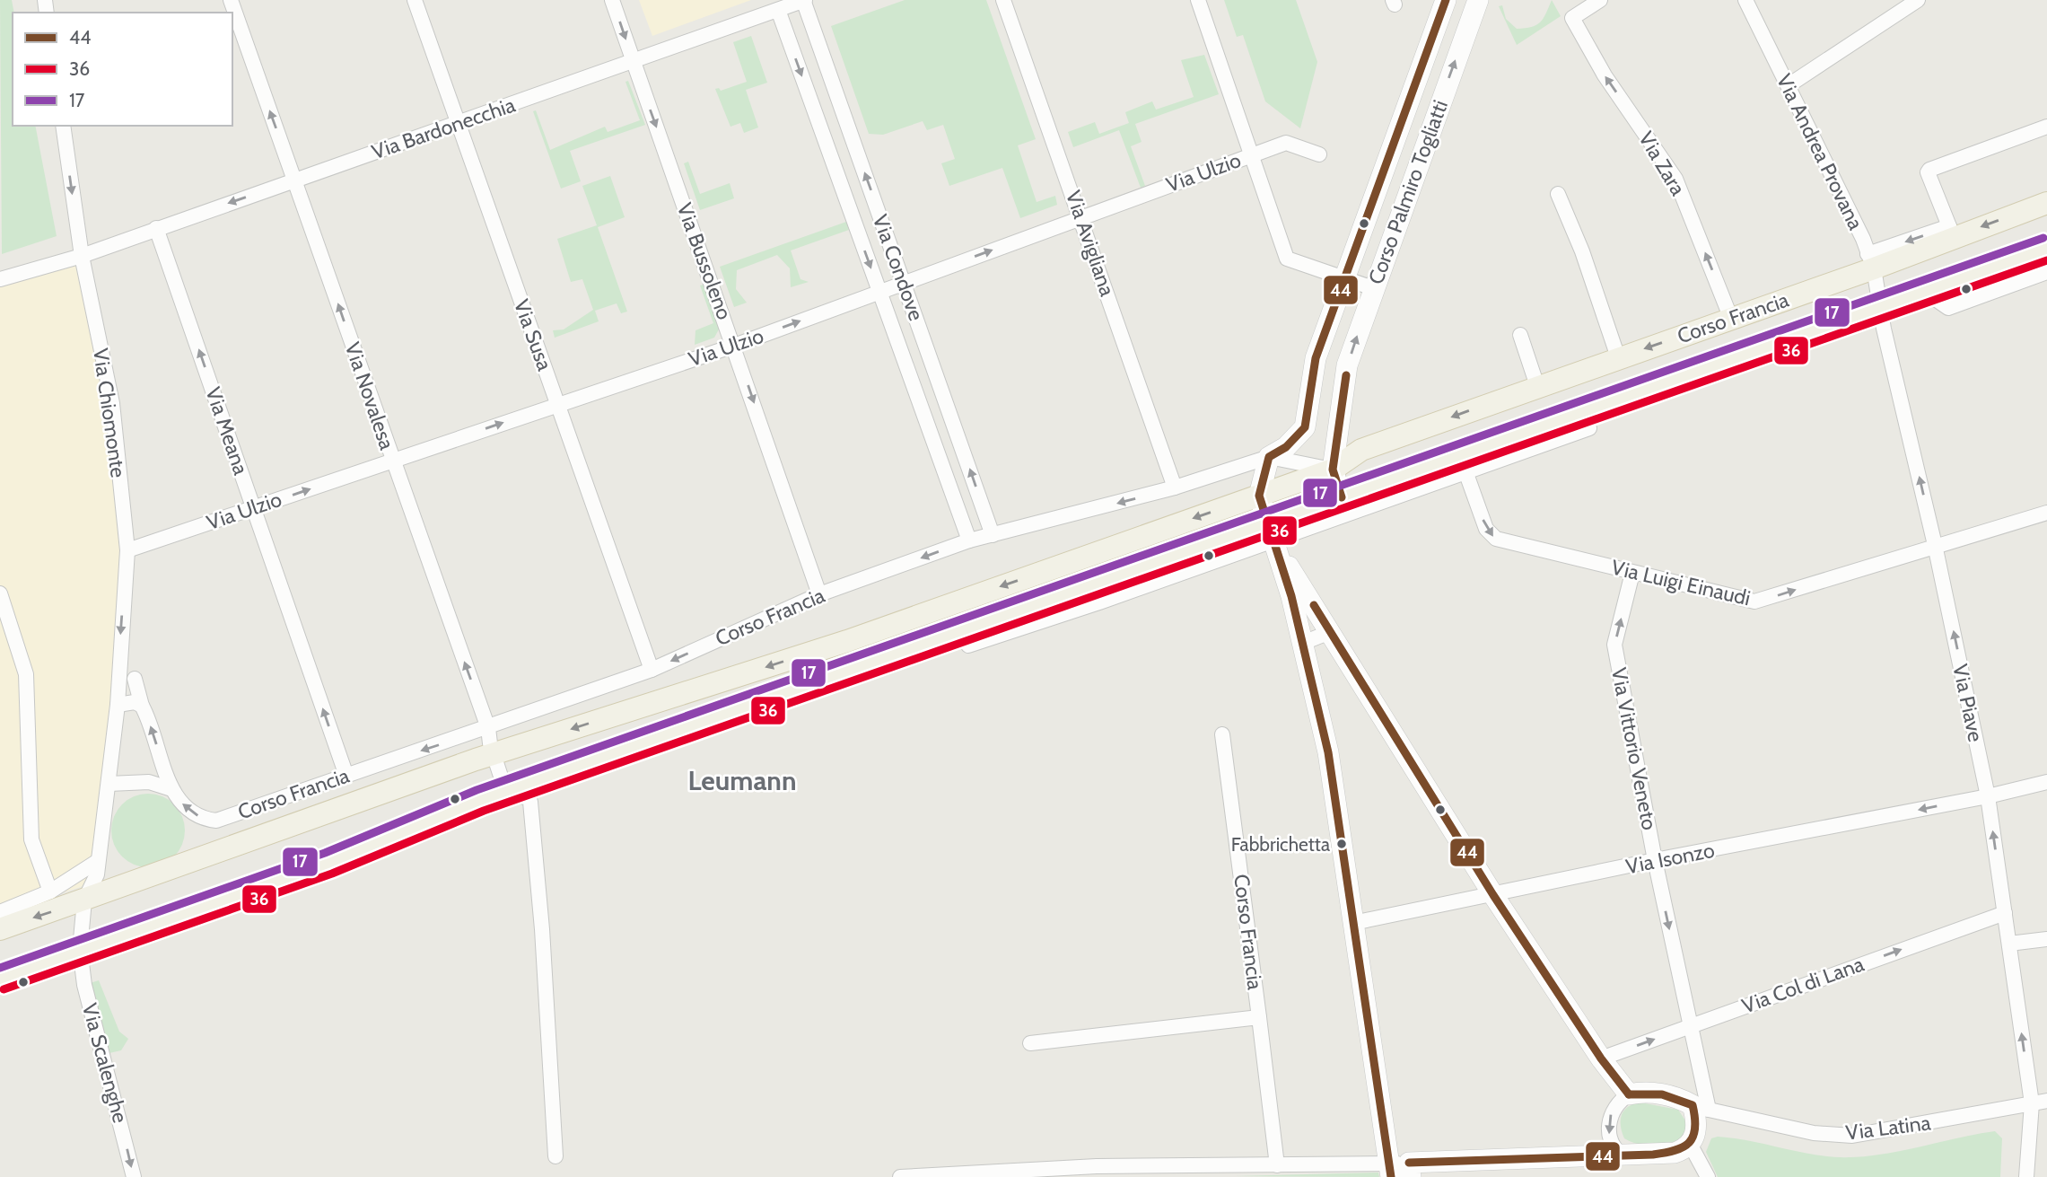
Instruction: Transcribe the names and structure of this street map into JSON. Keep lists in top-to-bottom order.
{
  "streets": {
    "main road": ["Corso Francia"],
    "street": [
      "Via Bardonecchia",
      "Via Andrea Provana",
      "Via Zara",
      "Via Ulzio",
      "Corso Palmiro Togliatti",
      "Via Avigliana",
      "Via Bussoleno",
      "Via Condove",
      "Via Susa",
      "Via Novalesa",
      "Via Chiomonte",
      "Via Meana",
      "Via Luigi Einaudi",
      "Via Piave",
      "Via Vittorio Veneto",
      "Via Isonzo",
      "Via Col di Lana",
      "Via Scalenghe",
      "Via Latina"
    ]
  },
  "crossings": [
    ["Via Bardonecchia", "Via Bussoleno"],
    ["Via Bardonecchia", "Via Condove"],
    ["Via Bardonecchia", "Via Susa"],
    ["Via Bardonecchia", "Via Novalesa"],
    ["Via Bardonecchia", "Via Chiomonte"],
    ["Via Bardonecchia", "Via Meana"],
    ["Via Andrea Provana", "Corso Francia"],
    ["Via Andrea Provana", "Via Piave"],
    ["Via Zara", "Corso Francia"],
    ["Via Ulzio", "Via Avigliana"],
    ["Via Ulzio", "Via Bussoleno"],
    ["Via Ulzio", "Via Condove"],
    ["Via Ulzio", "Via Susa"],
    ["Via Ulzio", "Via Novalesa"],
    ["Via Ulzio", "Via Chiomonte"],
    ["Via Ulzio", "Via Meana"],
    ["Corso Palmiro Togliatti", "Corso Francia"],
    ["Via Avigliana", "Corso Francia"],
    ["Via Bussoleno", "Corso Francia"],
    ["Via Condove", "Corso Francia"],
    ["Corso Francia", "Via Susa"],
    ["Corso Francia", "Via Novalesa"],
    ["Corso Francia", "Via Chiomonte"],
    ["Corso Francia", "Via Meana"],
    ["Corso Francia", "Via Luigi Einaudi"],
    ["Corso Francia", "Via Piave"],
    ["Corso Francia", "Via Scalenghe"],
    ["Via Chiomonte", "Via Scalenghe"],
    ["Via Luigi Einaudi", "Via Piave"],
    ["Via Luigi Einaudi", "Via Vittorio Veneto"],
    ["Via Piave", "Via Isonzo"],
    ["Via Piave", "Via Col di Lana"],
    ["Via Piave", "Via Latina"],
    ["Via Vittorio Veneto", "Via Isonzo"],
    ["Via Vittorio Veneto", "Via Col di Lana"],
    ["Via Vittorio Veneto", "Via Latina"]
  ],
  "one_way": [
    "Via Ulzio",
    "Via Bussoleno",
    "Via Novalesa",
    "Via Meana",
    "Via Luigi Einaudi",
    "Via Piave",
    "Via Isonzo",
    "Via Col di Lana",
    "Via Scalenghe"
  ],
  "districts": ["Leumann"],
  "places": ["Fabbrichetta"],
  "lines": ["transit line 44", "transit line 17", "transit line 36"],
  "legend": ["44", "36", "17"]
}
